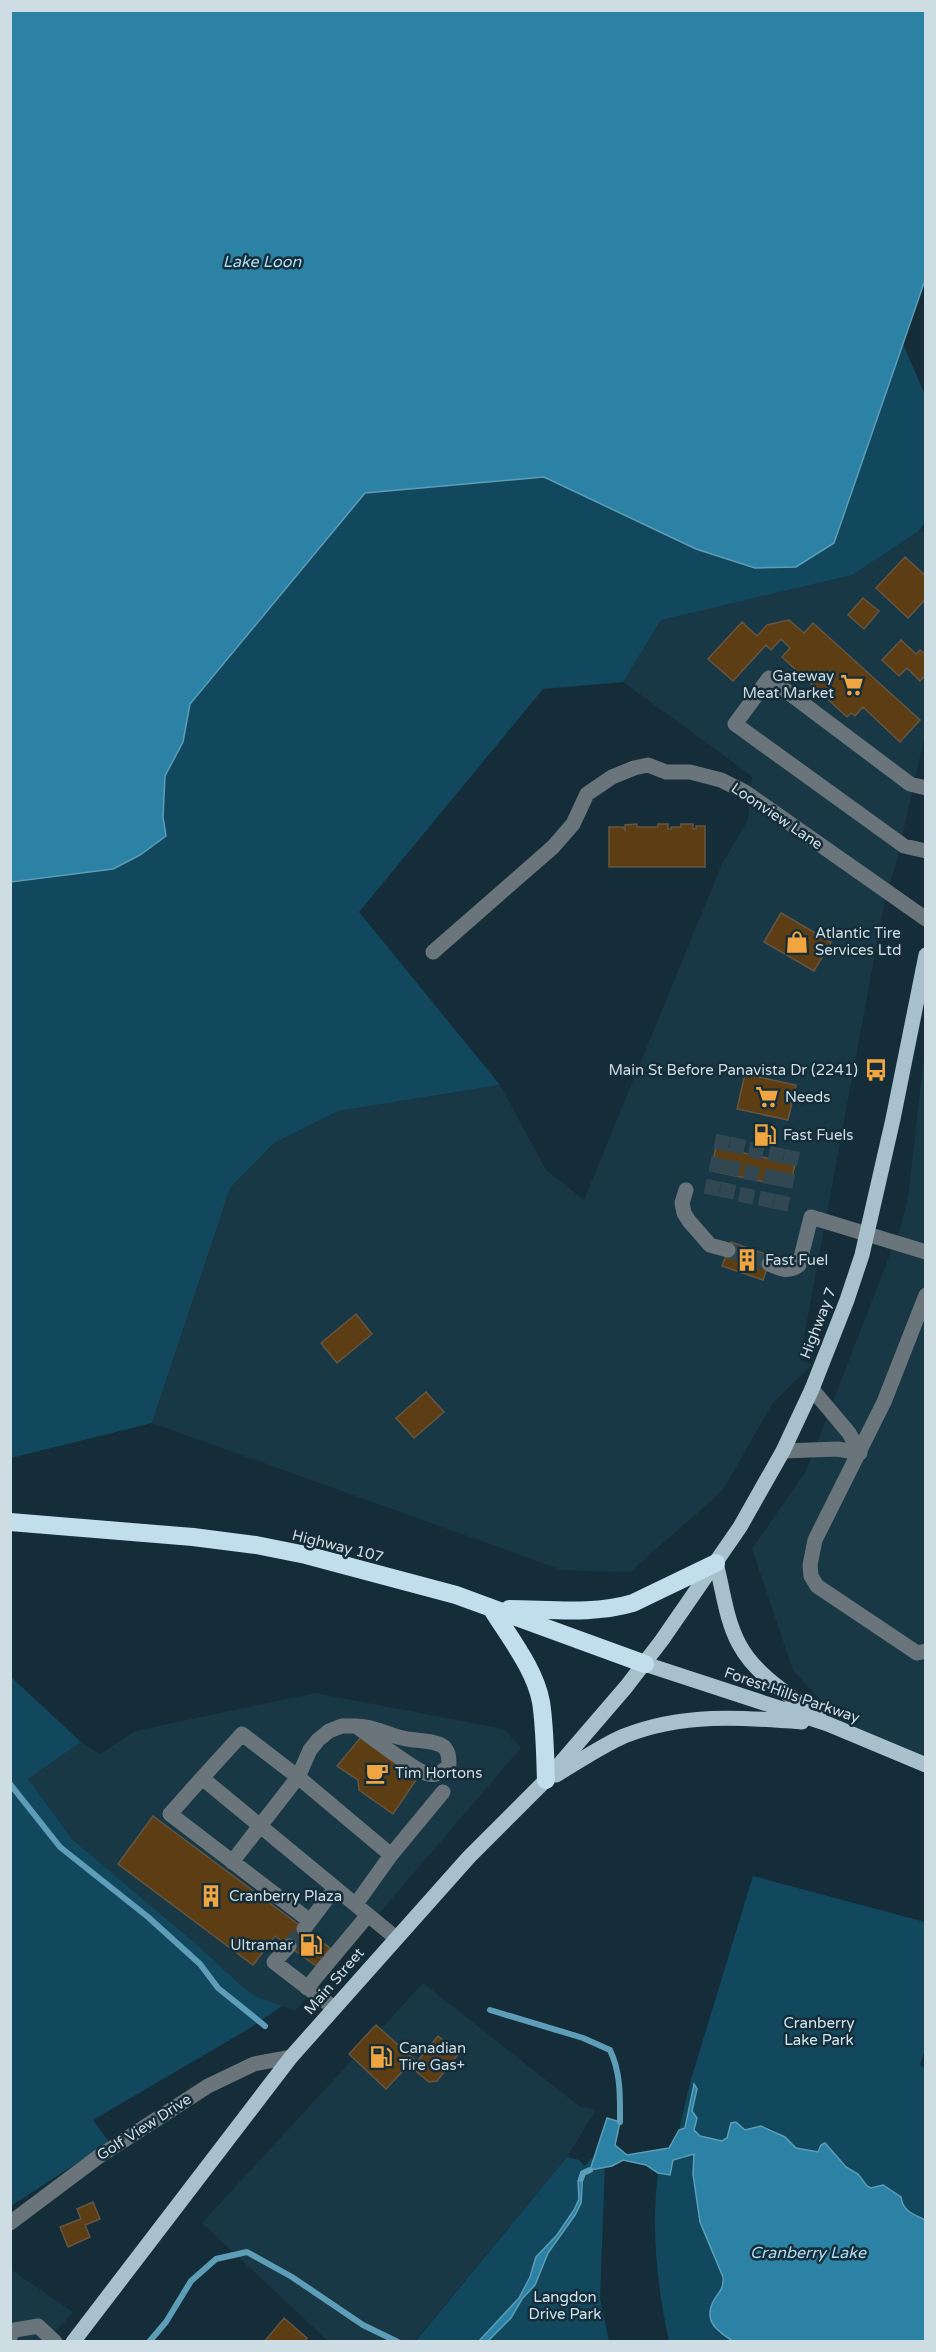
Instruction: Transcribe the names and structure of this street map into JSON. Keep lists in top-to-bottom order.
{
  "streets": {
    "highway": ["Highway 107"],
    "main road": ["Highway 7", "Forest Hills Parkway", "Main Street"],
    "street": ["Loonview Lane", "Golf View Drive"]
  },
  "crossings": [
    ["Highway 7", "Highway 107"],
    ["Highway 7", "Forest Hills Parkway"],
    ["Highway 7", "Main Street"],
    ["Highway 107", "Forest Hills Parkway"],
    ["Highway 107", "Main Street"],
    ["Forest Hills Parkway", "Main Street"],
    ["Main Street", "Golf View Drive"]
  ],
  "water": ["Lake Loon", "Cranberry Lake"],
  "parks": ["Cranberry Lake Park", "Langdon Drive Park"],
  "places": {
    "supermarket": ["Gateway Meat Market", "Needs"],
    "shop": ["Atlantic Tire Services Ltd"],
    "bus stop": ["Main St Before Panavista Dr (2241)"],
    "fuel station": ["Fast Fuels", "Ultramar", "Canadian Tire Gas+"],
    "building": ["Fast Fuel", "Cranberry Plaza"],
    "cafe": ["Tim Hortons"]
  }
}
